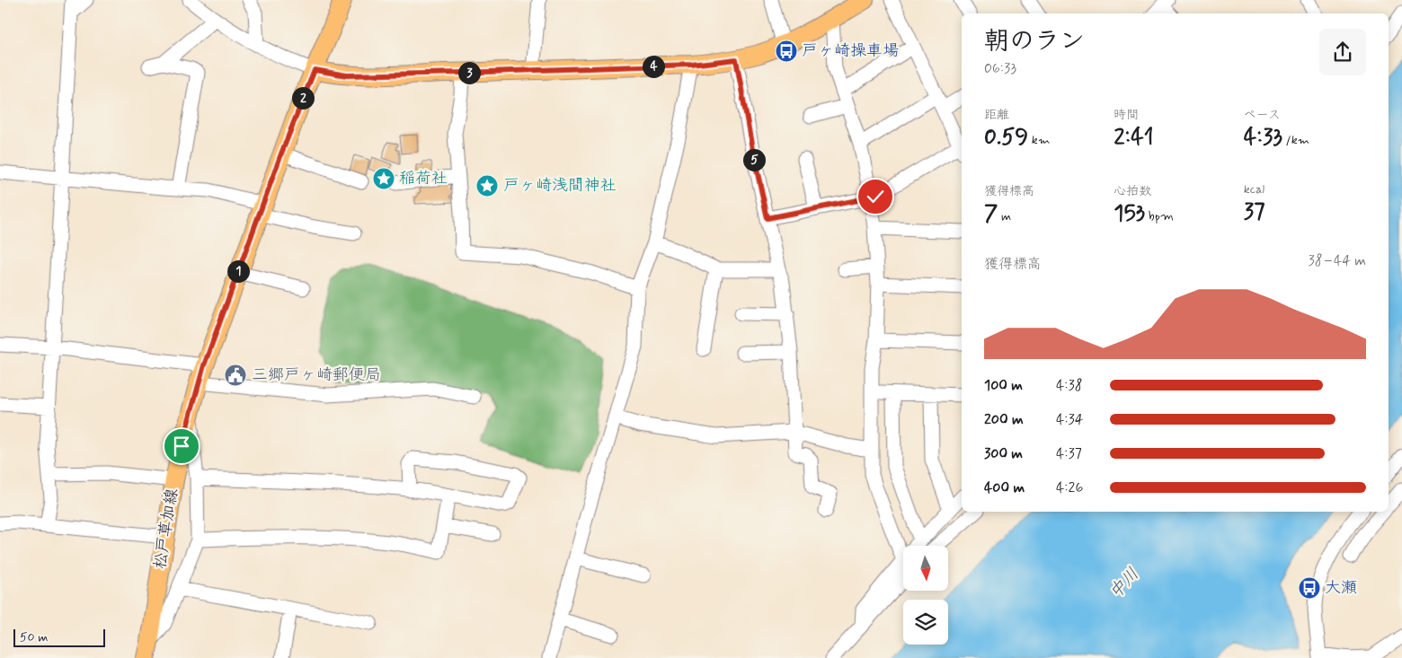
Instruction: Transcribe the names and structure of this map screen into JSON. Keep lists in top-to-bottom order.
{
  "streets": {
    "main road": ["松戸草加線"]
  },
  "water": ["中川"],
  "places": {
    "bus stop": ["戸ヶ崎操車場", "大瀬"],
    "place": ["稲荷社", "戸ヶ崎浅間神社"],
    "public building": ["三郷戸ヶ崎郵便局"]
  },
  "scale_bar": "50 m",
  "north": "bottom",
  "page": {
    "heading": ["朝のラン", "06:33"],
    "pins": [
      "4",
      "3",
      "2",
      "5",
      "1"
    ],
    "stats": [
      ["距離", "0.59 km"],
      ["時間", "2:41"],
      ["ペース", "4:33 /km"],
      ["獲得標高", "7 m"],
      ["心拍数", "153 bpm"],
      ["kcal", "37"]
    ],
    "chart": ["獲得標高", "38–44 m"],
    "list": [
      {
        "name": "100 m",
        "note": "4:38"
      },
      {
        "name": "200 m",
        "note": "4:34"
      },
      {
        "name": "300 m",
        "note": "4:37"
      },
      {
        "name": "400 m",
        "note": "4:26"
      }
    ],
    "scale": "50 m"
  }
}
